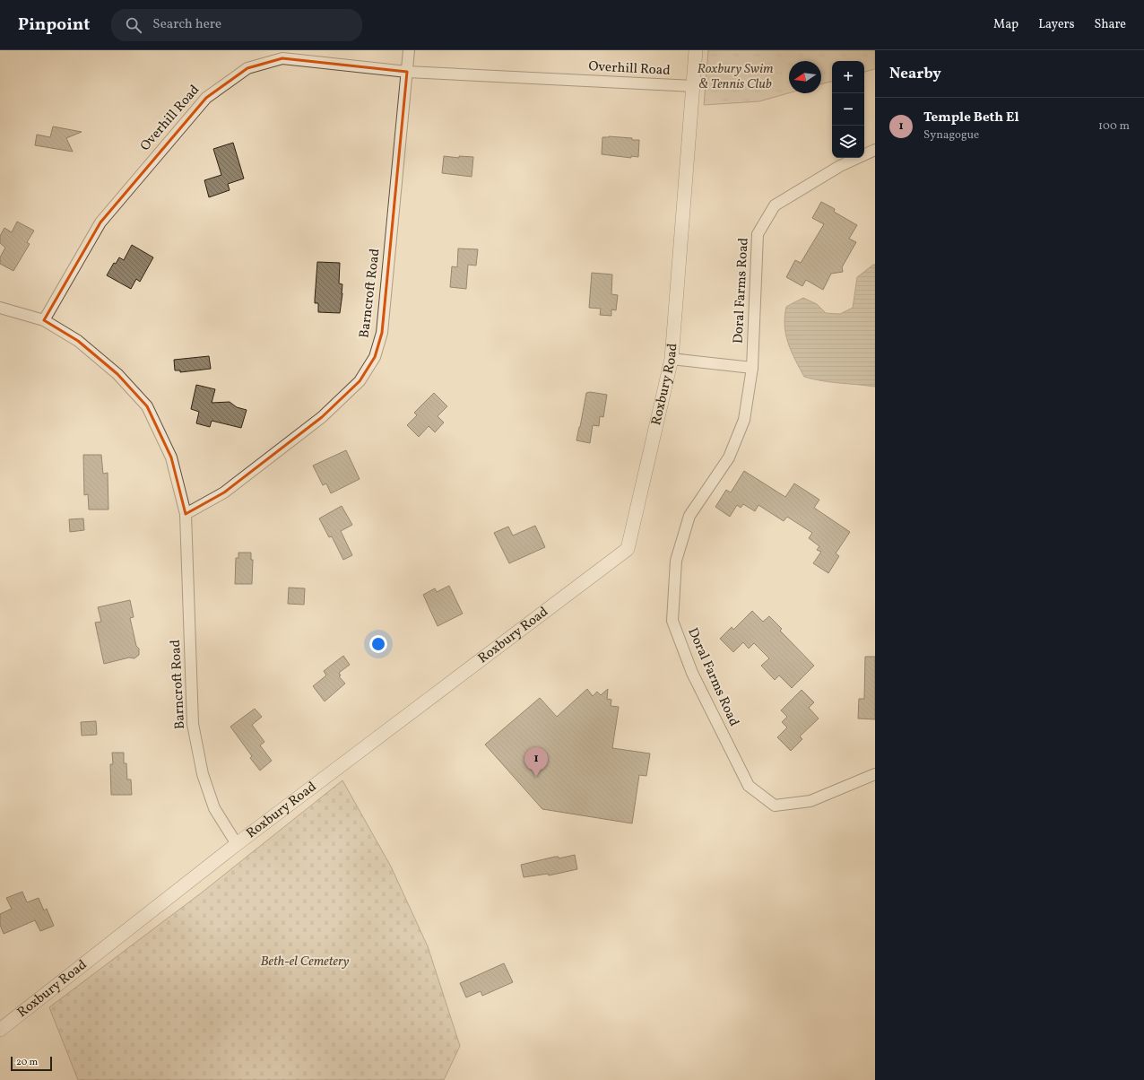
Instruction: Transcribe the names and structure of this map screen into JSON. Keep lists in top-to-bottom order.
{
  "streets": {
    "street": [
      "Overhill Road",
      "Doral Farms Road",
      "Barncroft Road",
      "Roxbury Road"
    ]
  },
  "crossings": [
    ["Overhill Road", "Barncroft Road"],
    ["Overhill Road", "Roxbury Road"],
    ["Barncroft Road", "Roxbury Road"]
  ],
  "parks": ["Roxbury Swim & Tennis Club", "Beth-el Cemetery"],
  "scale_bar": "20 m",
  "north": "left",
  "page": {
    "header": "Pinpoint",
    "search": "Search here",
    "nav": ["Map", "Layers", "Share"],
    "heading": "Nearby",
    "map_buttons": ["+", "−"],
    "list": [
      {
        "mark": "1",
        "name": "Temple Beth El",
        "note": "Synagogue",
        "value": "100 m"
      }
    ],
    "pins": "1",
    "scale": "20 m"
  }
}
